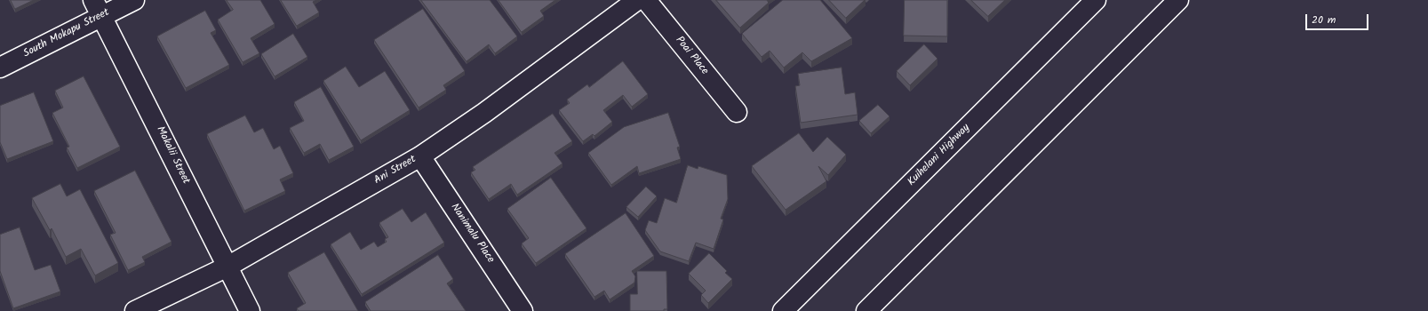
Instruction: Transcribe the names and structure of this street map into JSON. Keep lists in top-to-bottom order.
{
  "streets": {
    "street": [
      "South Mokapu Street",
      "Poai Place",
      "Makalii Street",
      "Kuihelani Highway",
      "Ani Street",
      "Nanimalu Place"
    ]
  },
  "crossings": [
    ["South Mokapu Street", "Makalii Street"],
    ["Makalii Street", "Ani Street"],
    ["Ani Street", "Nanimalu Place"]
  ],
  "scale_bar": "20 m"
}
